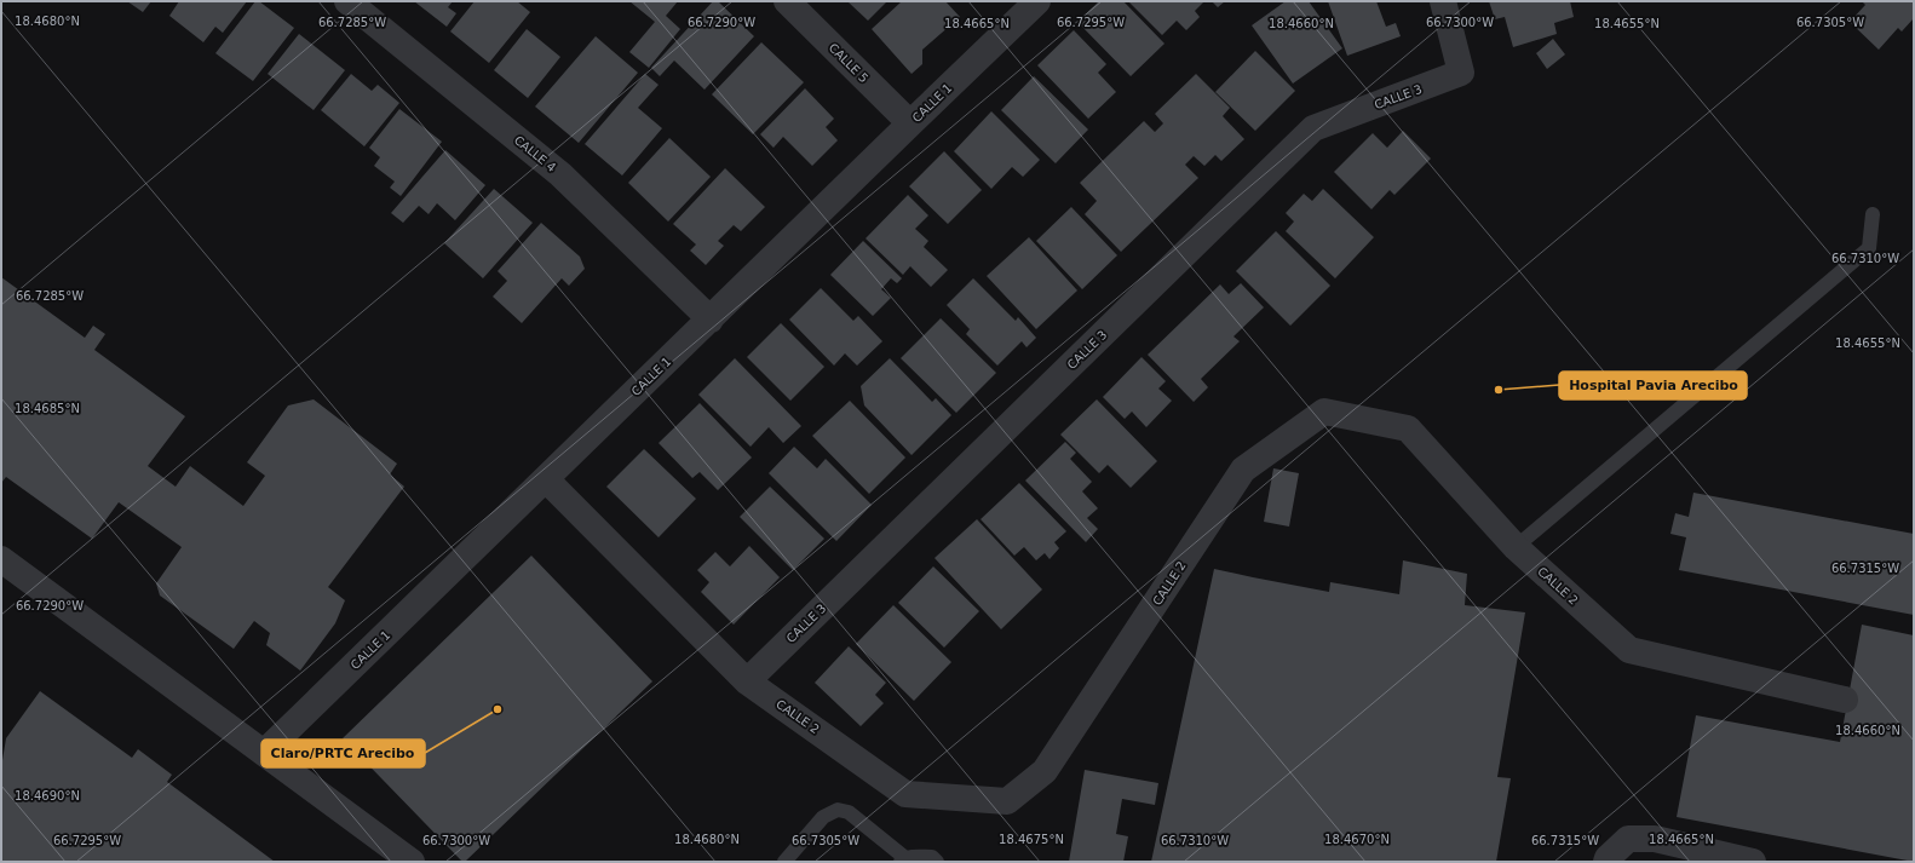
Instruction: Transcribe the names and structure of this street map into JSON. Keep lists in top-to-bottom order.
{
  "streets": {
    "street": [
      "CALLE 5",
      "CALLE 3",
      "CALLE 1",
      "CALLE 4",
      "CALLE 2"
    ]
  },
  "crossings": [
    ["CALLE 5", "CALLE 1"],
    ["CALLE 3", "CALLE 2"],
    ["CALLE 1", "CALLE 4"],
    ["CALLE 1", "CALLE 2"]
  ],
  "places": ["Hospital Pavia Arecibo", "Claro/PRTC Arecibo"],
  "coordinates": [
    "18.4680°N",
    "66.7305°W",
    "66.7285°W",
    "66.7290°W",
    "66.7295°W",
    "66.7300°W",
    "18.4665°N",
    "18.4660°N",
    "18.4655°N",
    "66.7310°W",
    "18.4685°N",
    "66.7315°W",
    "18.4690°N",
    "18.4675°N",
    "18.4670°N"
  ]
}
